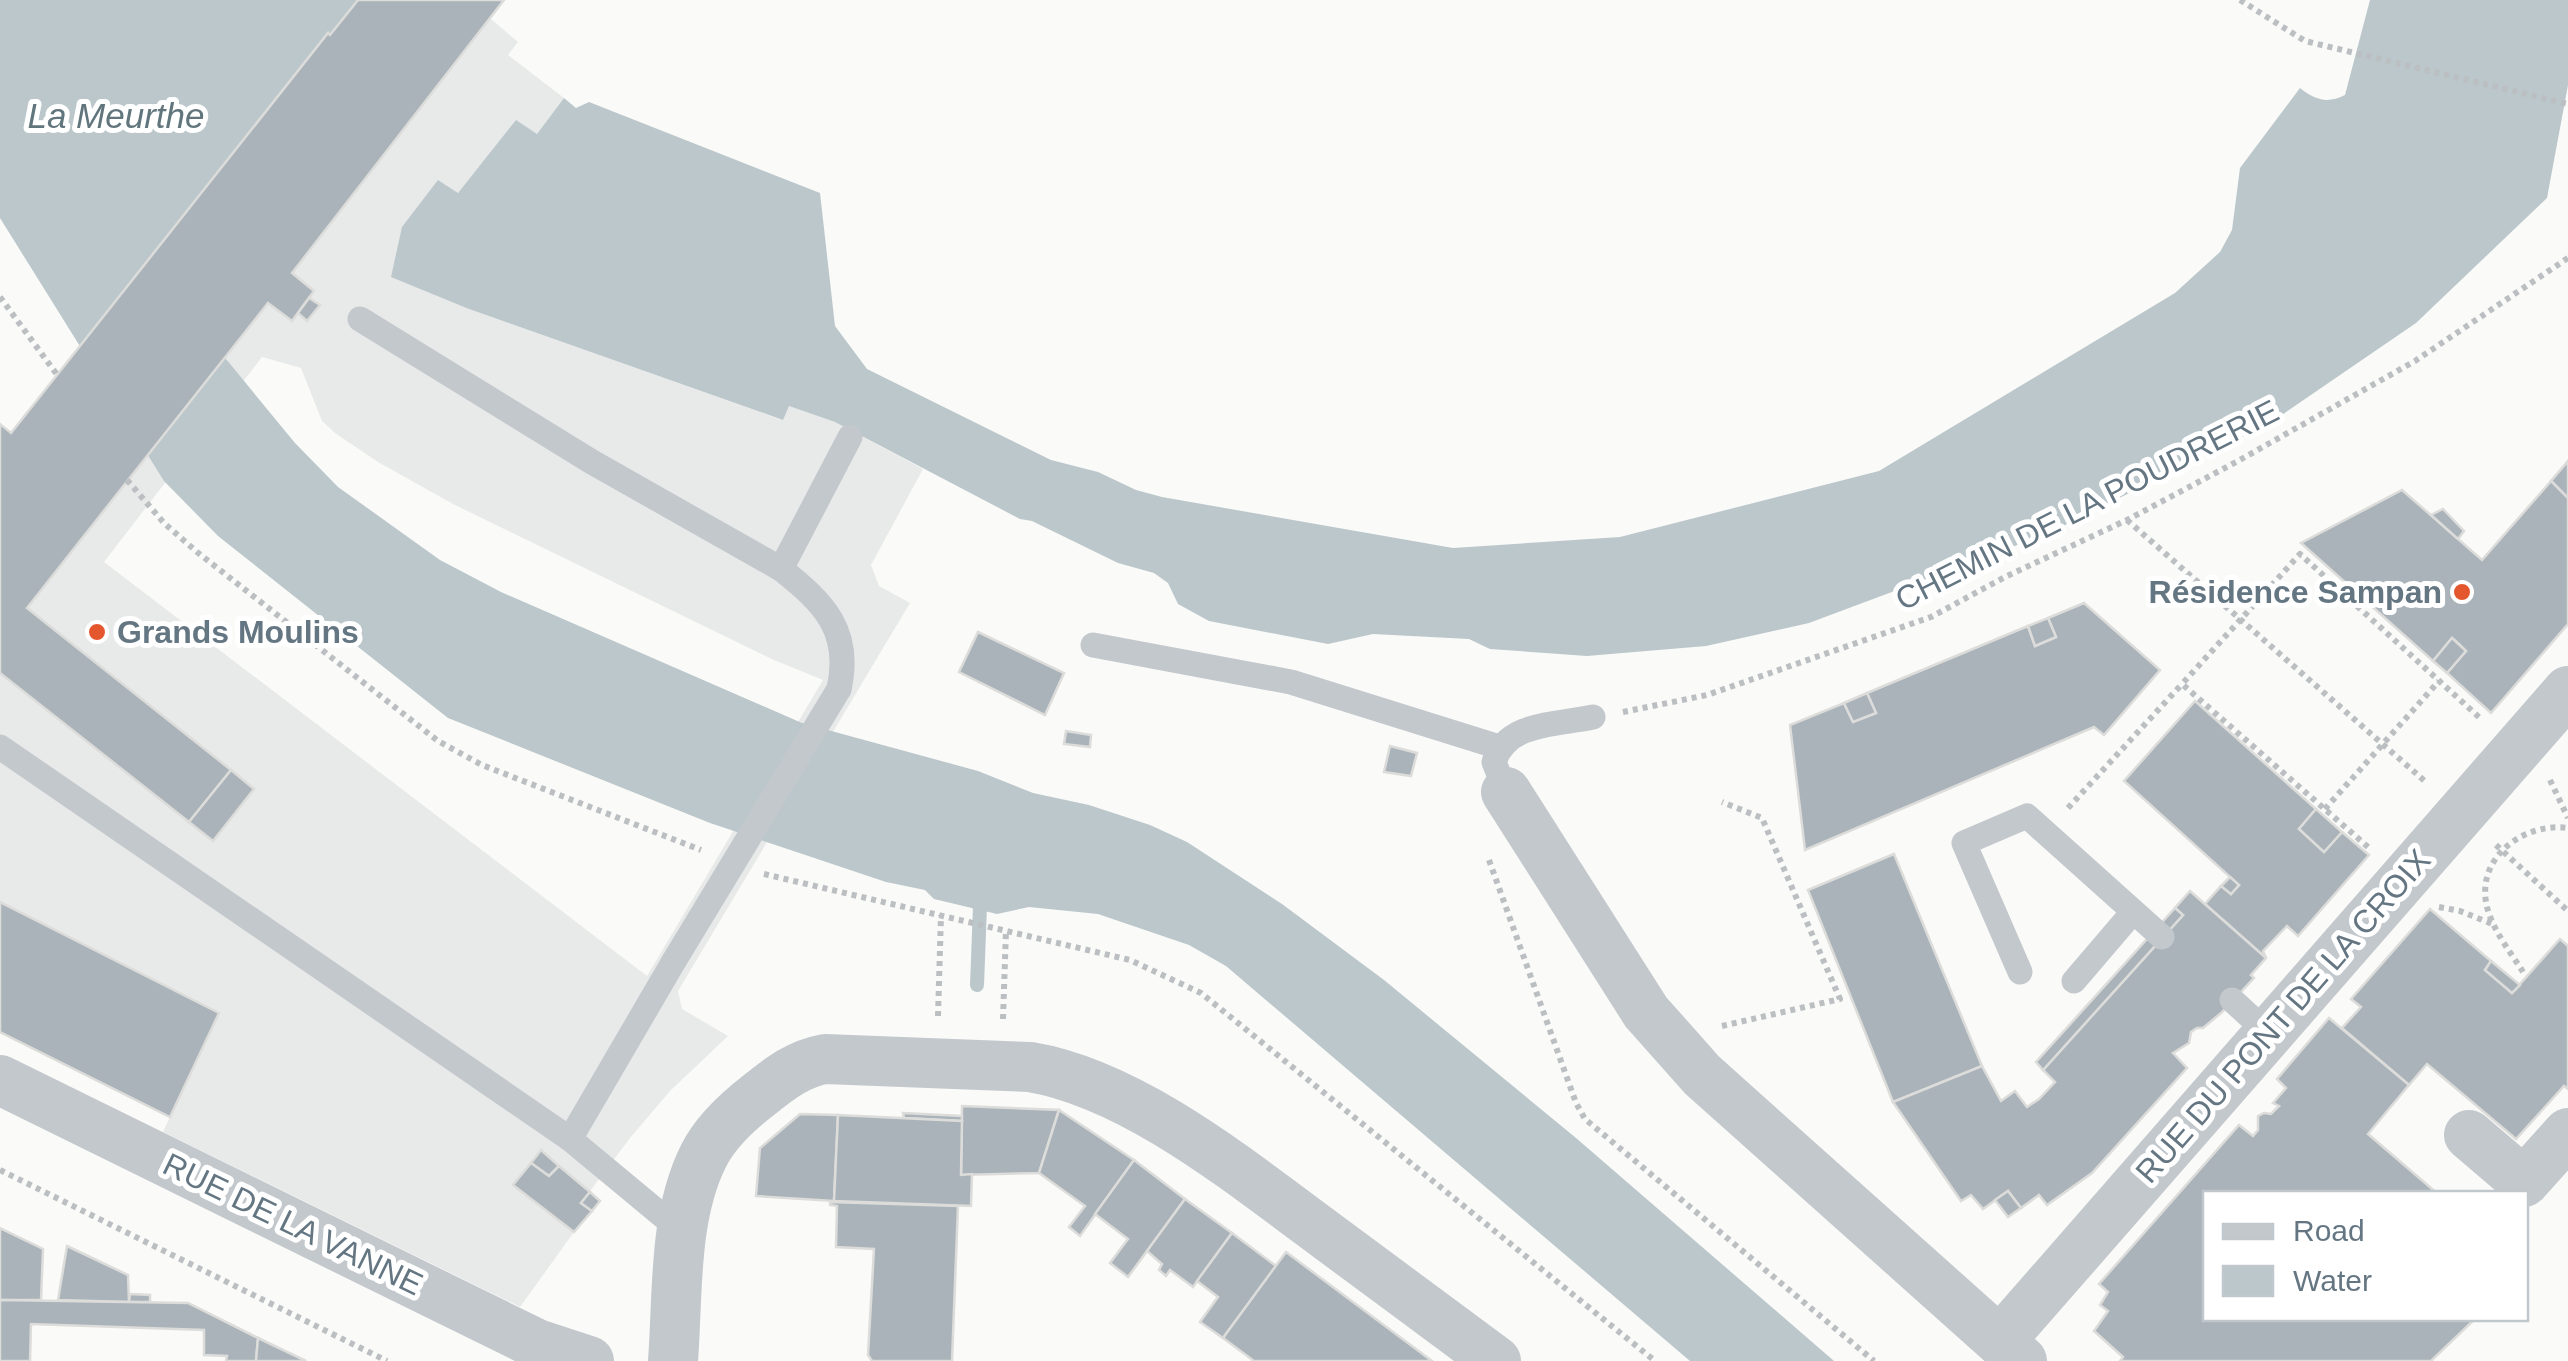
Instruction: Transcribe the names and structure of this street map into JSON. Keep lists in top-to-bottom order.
{
  "streets": {
    "street": ["RUE DU PONT DE LA CROIX", "RUE DE LA VANNE"],
    "path": ["CHEMIN DE LA POUDRERIE"]
  },
  "water": ["La Meurthe"],
  "places": ["Résidence Sampan", "Grands Moulins"],
  "legend": ["Road", "Water"]
}
